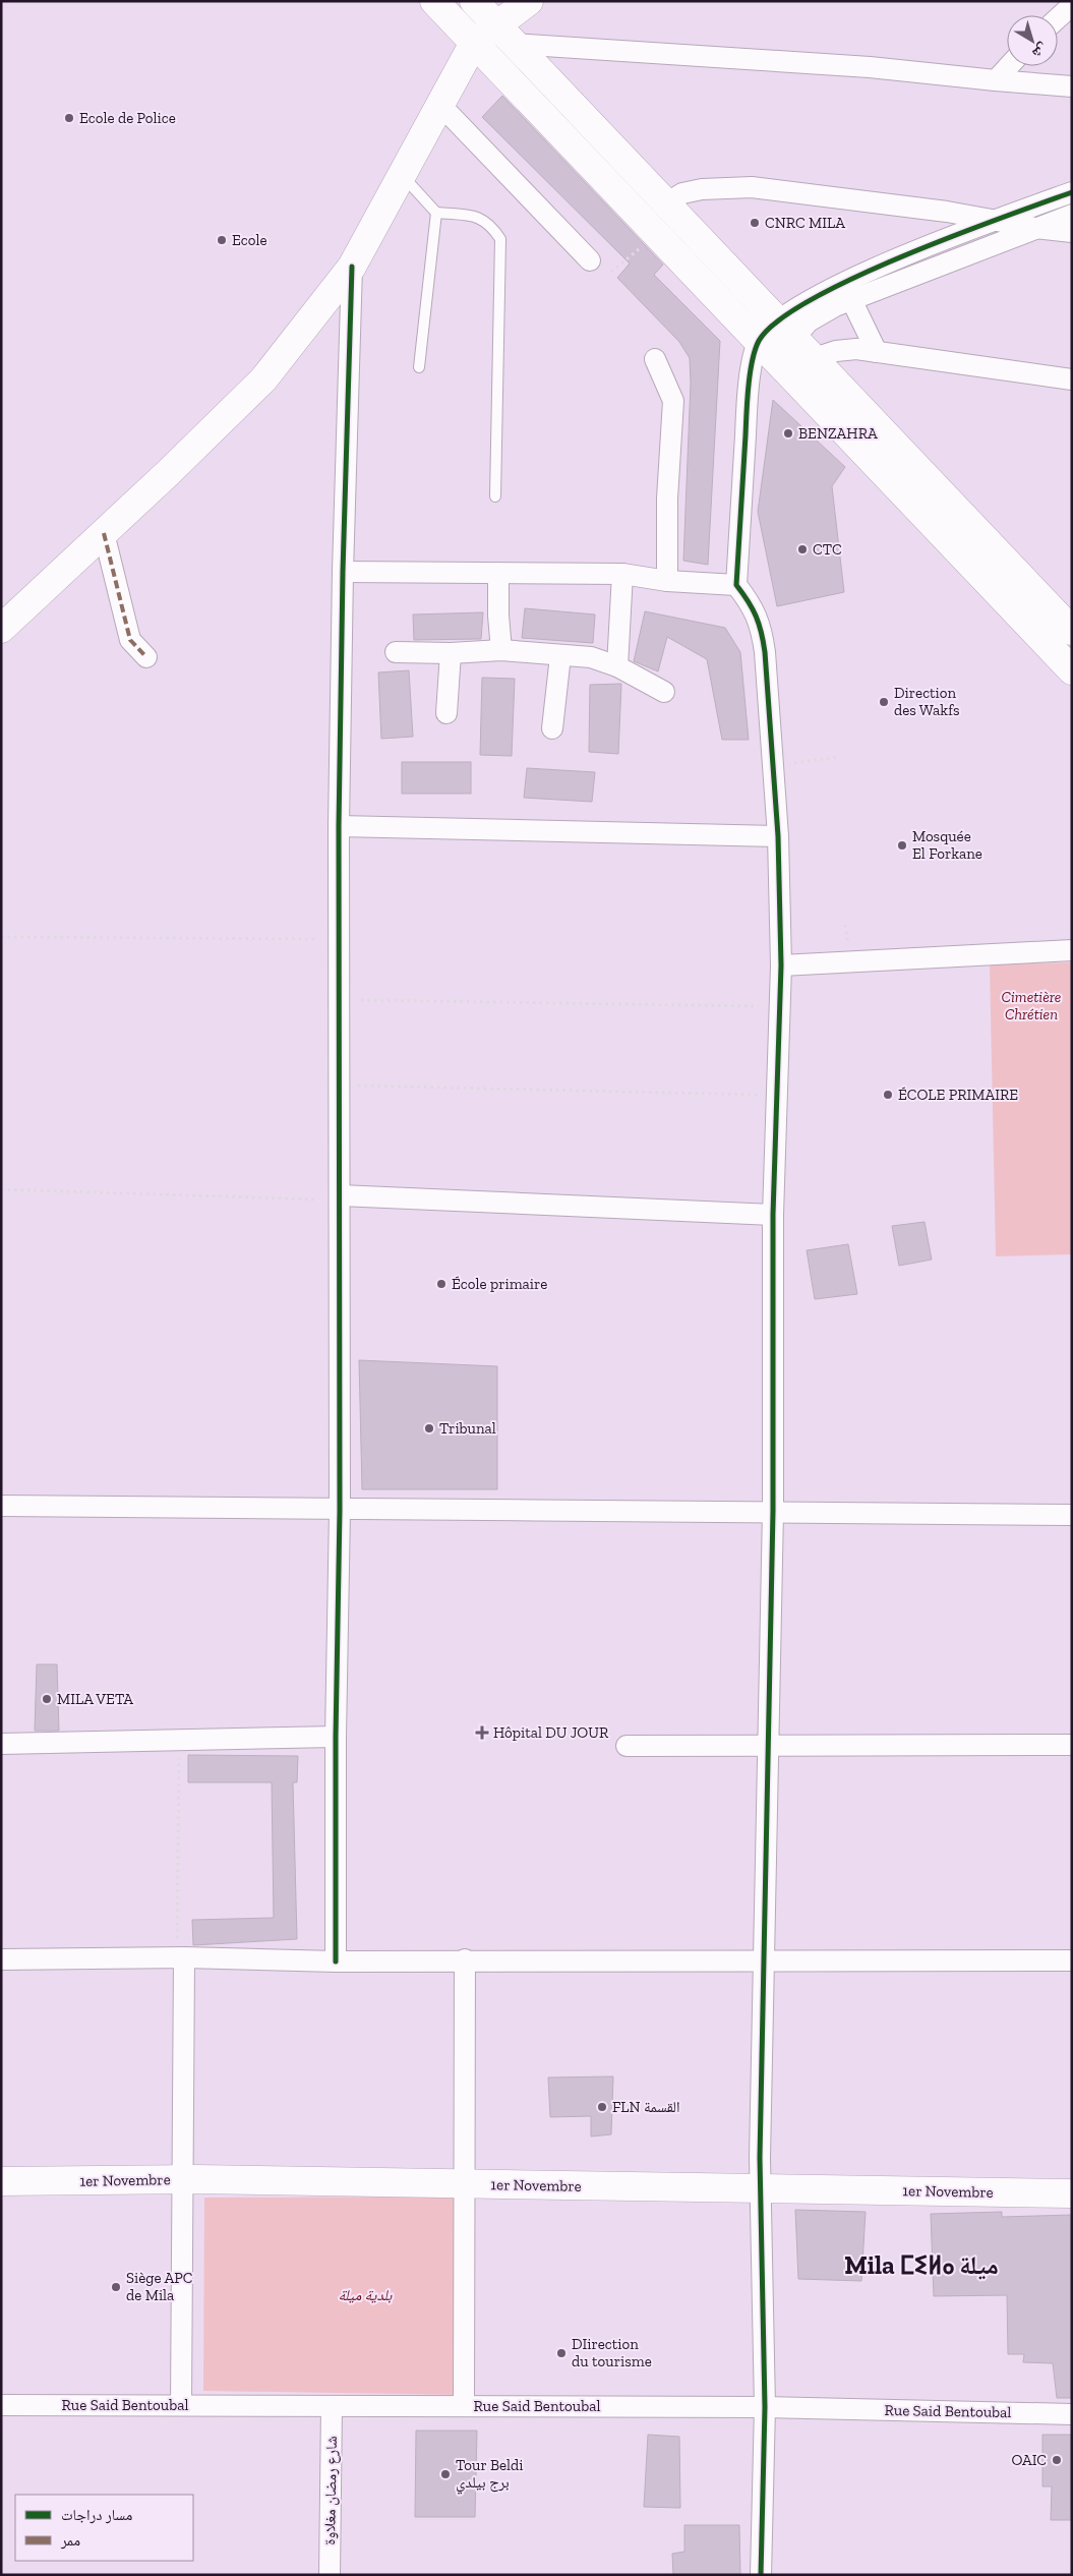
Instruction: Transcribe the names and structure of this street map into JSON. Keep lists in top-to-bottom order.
{
  "streets": {
    "main road": ["1er Novembre"],
    "street": ["Rue Said Bentoubal", "شارع رمضان مغلاوة"]
  },
  "crossings": [
    ["Rue Said Bentoubal", "شارع رمضان مغلاوة"]
  ],
  "districts": ["Mila ⵎⵉⵍⴰ ميلة"],
  "parks": ["Cimetière Chrétien", "بلدية ميلة"],
  "places": {
    "other": [
      "Ecole de Police",
      "CNRC MILA",
      "Ecole",
      "BENZAHRA",
      "CTC",
      "Direction des Wakfs",
      "Mosquée El Forkane",
      "ÉCOLE PRIMAIRE",
      "École primaire",
      "Tribunal",
      "MILA VETA",
      "FLN القسمة",
      "Siège APC de Mila",
      "DIirection du tourisme",
      "OAIC",
      "Tour Beldi برج بيلدي"
    ],
    "health": ["Hôpital DU JOUR"]
  },
  "legend": ["مسار دراجات", "ممر"],
  "north": "bottom right"
}
